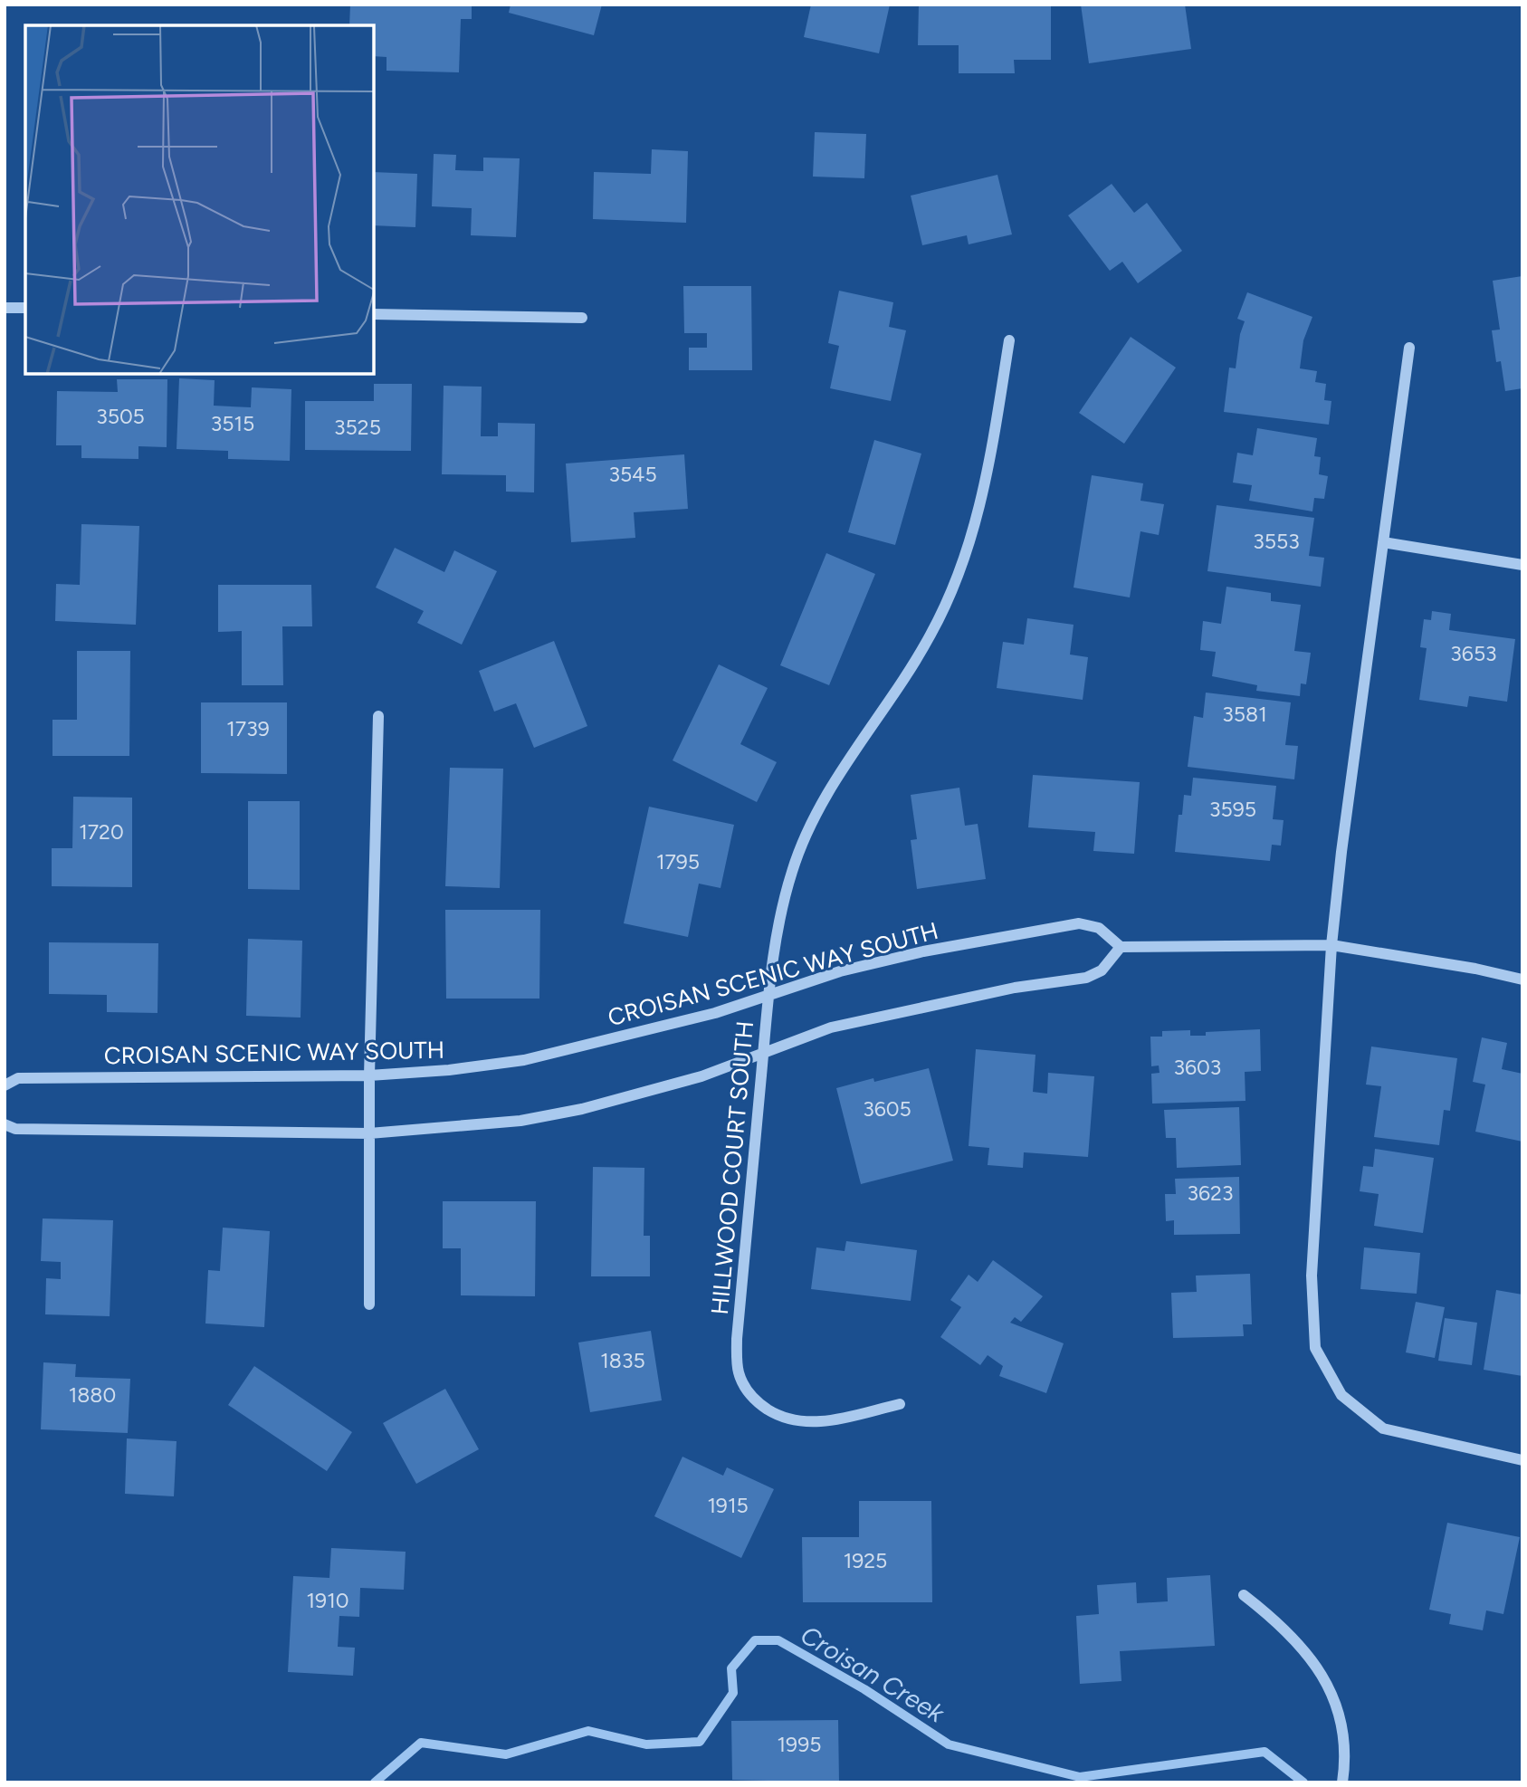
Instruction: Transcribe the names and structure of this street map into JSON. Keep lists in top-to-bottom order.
{
  "streets": {
    "street": ["CROISAN SCENIC WAY SOUTH", "HILLWOOD COURT SOUTH"]
  },
  "crossings": [
    ["CROISAN SCENIC WAY SOUTH", "HILLWOOD COURT SOUTH"]
  ],
  "water": ["Croisan Creek"],
  "house_numbers": [
    "3505",
    "3515",
    "3525",
    "3545",
    "3553",
    "3653",
    "3581",
    "1739",
    "3595",
    "1720",
    "1795",
    "3603",
    "3605",
    "3623",
    "1835",
    "1880",
    "1915",
    "1925",
    "1910",
    "1995"
  ]
}
